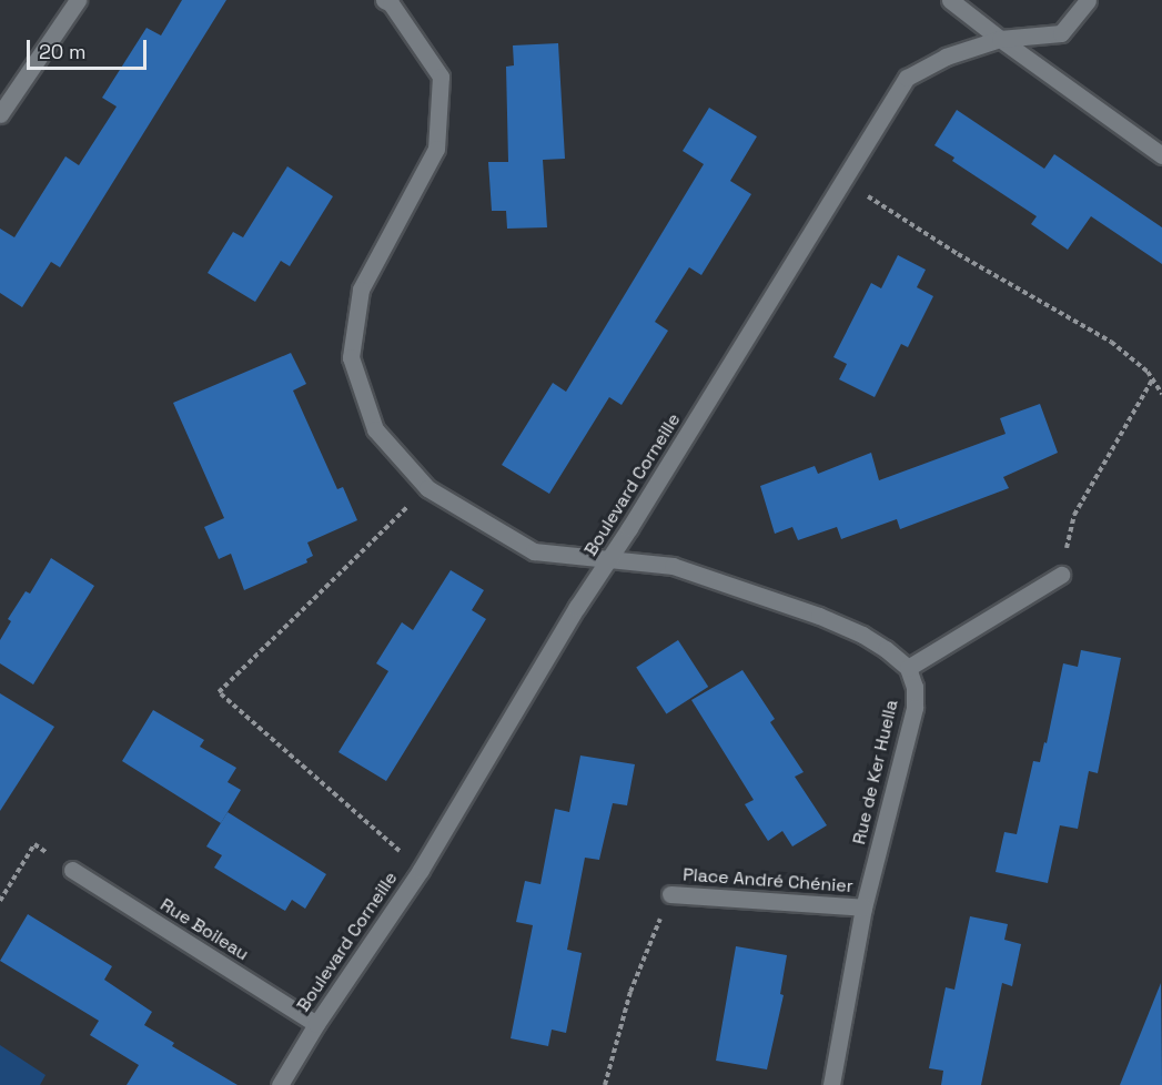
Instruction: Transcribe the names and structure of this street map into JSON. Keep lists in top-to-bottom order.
{
  "streets": {
    "street": [
      "Boulevard Corneille",
      "Rue de Ker Huella",
      "Place André Chénier",
      "Rue Boileau"
    ]
  },
  "crossings": [
    ["Boulevard Corneille", "Rue Boileau"],
    ["Rue de Ker Huella", "Place André Chénier"]
  ],
  "scale_bar": "20 m"
}
